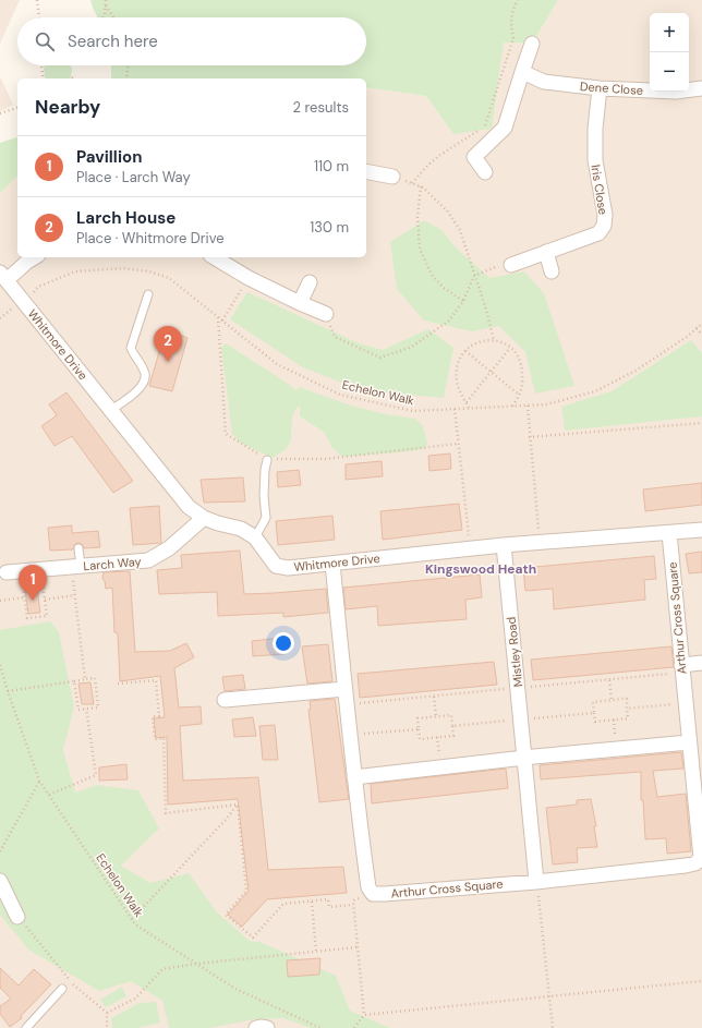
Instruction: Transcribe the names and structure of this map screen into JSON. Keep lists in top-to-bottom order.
{
  "streets": {
    "street": [
      "Dene Close",
      "Iris Close",
      "Whitmore Drive",
      "Larch Way",
      "Arthur Cross Square",
      "Mistley Road"
    ],
    "path": ["Echelon Walk"]
  },
  "crossings": [
    ["Dene Close", "Iris Close"],
    ["Whitmore Drive", "Echelon Walk"],
    ["Whitmore Drive", "Larch Way"],
    ["Whitmore Drive", "Arthur Cross Square"],
    ["Whitmore Drive", "Mistley Road"],
    ["Arthur Cross Square", "Mistley Road"]
  ],
  "districts": ["Kingswood Heath"],
  "page": {
    "map_buttons": ["+", "−"],
    "search": "Search here",
    "heading": ["Nearby", "2 results"],
    "list": [
      {
        "mark": "1",
        "name": "Pavillion",
        "note": "Place · Larch Way",
        "value": "110 m"
      },
      {
        "mark": "2",
        "name": "Larch House",
        "note": "Place · Whitmore Drive",
        "value": "130 m"
      }
    ],
    "pins": ["2", "1"]
  }
}
